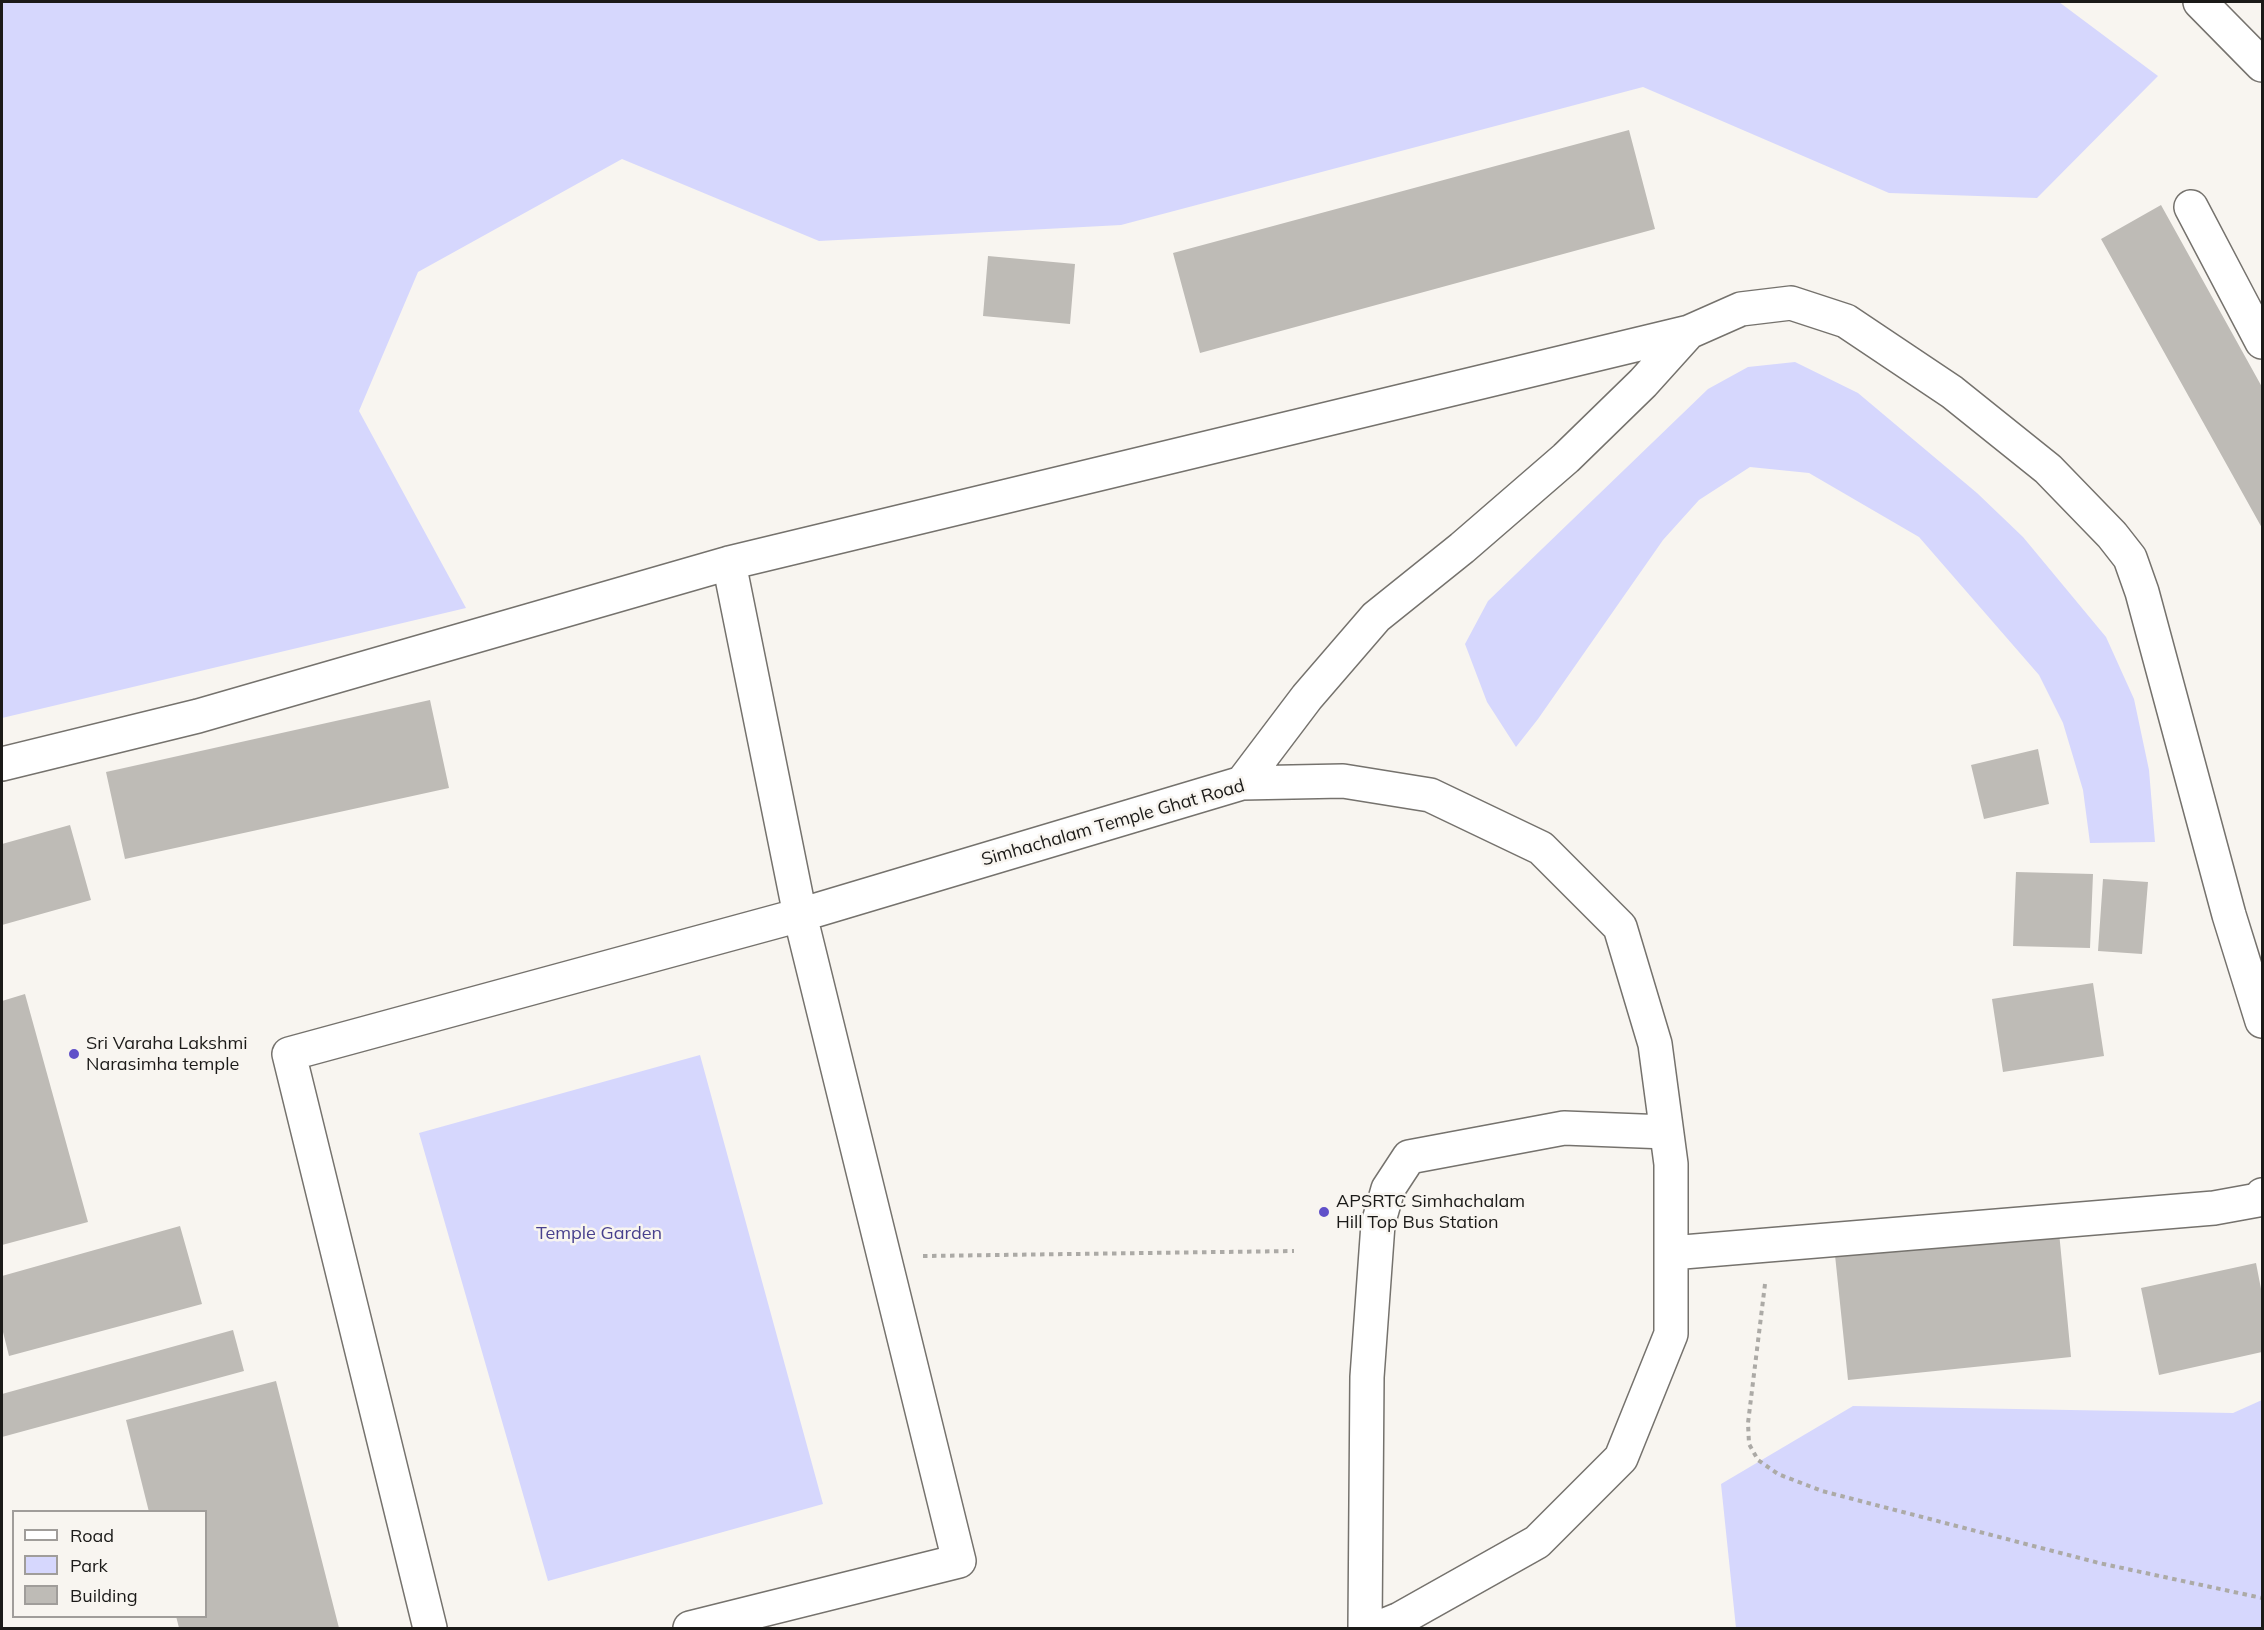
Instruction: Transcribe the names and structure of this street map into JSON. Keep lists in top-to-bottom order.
{
  "streets": {
    "street": ["Simhachalam Temple Ghat Road"]
  },
  "parks": ["Temple Garden"],
  "places": ["Sri Varaha Lakshmi Narasimha temple", "APSRTC Simhachalam Hill Top Bus Station"],
  "legend": ["Road", "Park", "Building"]
}
